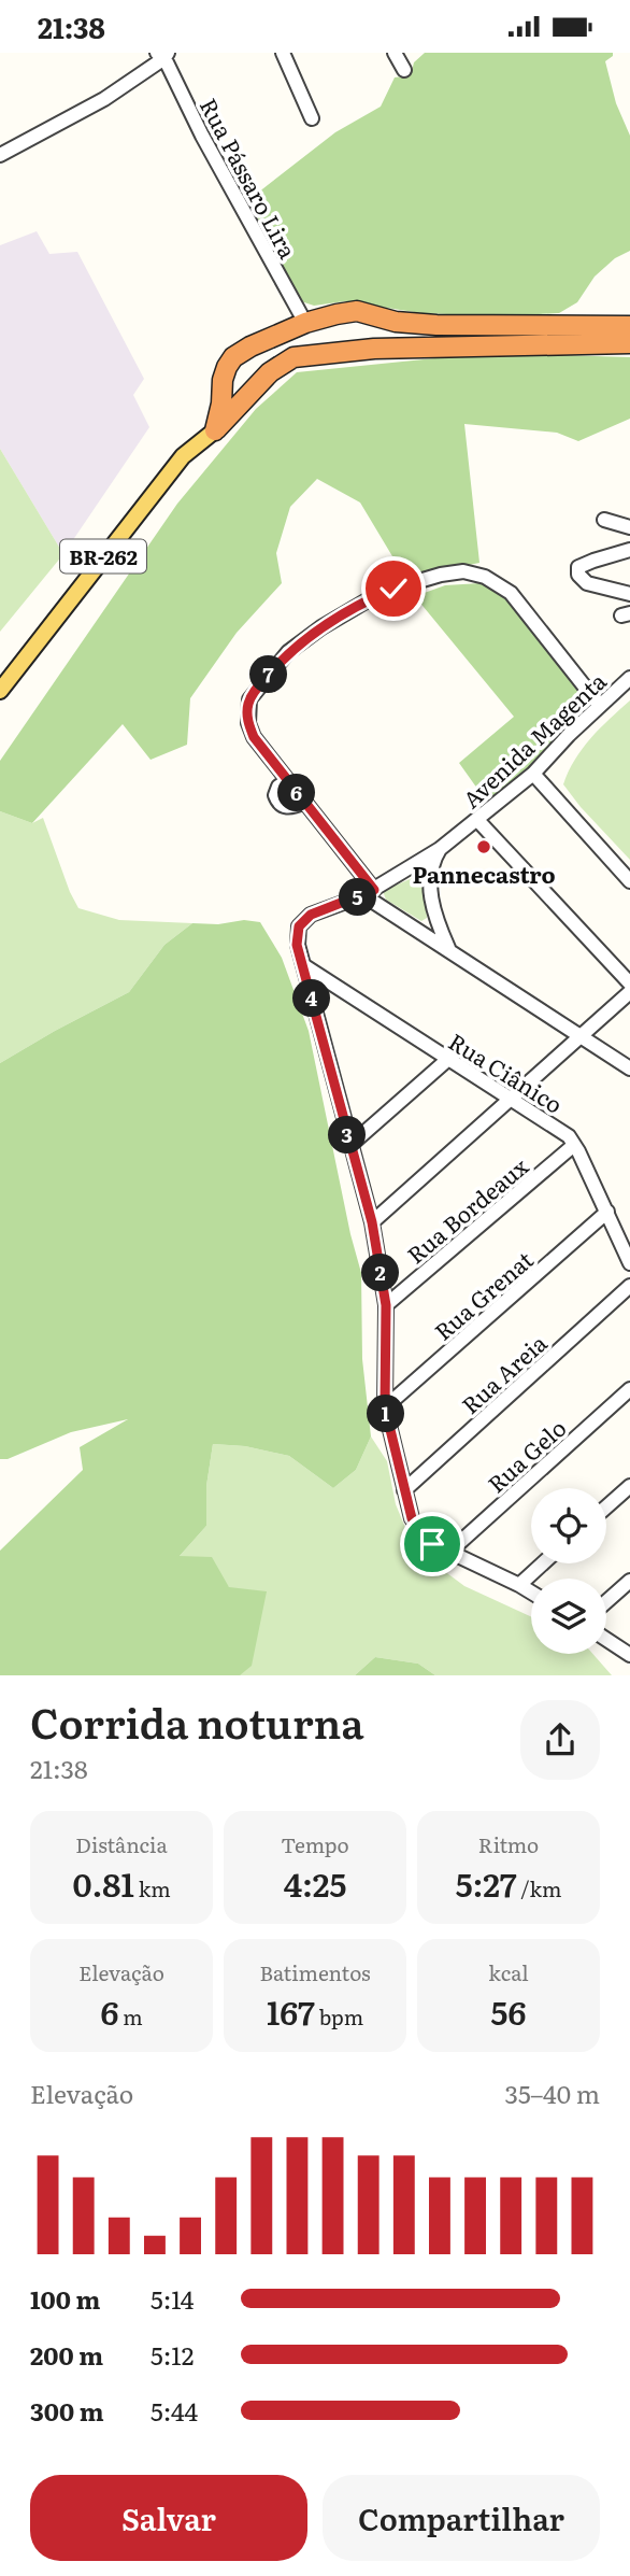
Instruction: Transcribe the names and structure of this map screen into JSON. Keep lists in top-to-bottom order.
{
  "streets": {
    "highway": ["BR-262"],
    "street": [
      "Rua Pássaro Lira",
      "Avenida Magenta",
      "Rua Ciânico",
      "Rua Bordeaux",
      "Rua Grenat",
      "Rua Areia",
      "Rua Gelo"
    ]
  },
  "crossings": [
    ["Avenida Magenta", "Rua Ciânico"],
    ["Rua Ciânico", "Rua Bordeaux"],
    ["Rua Ciânico", "Rua Grenat"]
  ],
  "places": ["Pannecastro"],
  "page": {
    "status": "21:38",
    "pins": [
      "7",
      "6",
      "5",
      "4",
      "3",
      "2",
      "1"
    ],
    "heading": ["Corrida noturna", "21:38"],
    "stats": [
      ["Distância", "0.81 km"],
      ["Tempo", "4:25"],
      ["Ritmo", "5:27 /km"],
      ["Elevação", "6 m"],
      ["Batimentos", "167 bpm"],
      ["kcal", "56"]
    ],
    "chart": ["Elevação", "35–40 m"],
    "list": [
      {
        "name": "100 m",
        "note": "5:14"
      },
      {
        "name": "200 m",
        "note": "5:12"
      },
      {
        "name": "300 m",
        "note": "5:44"
      }
    ],
    "buttons": ["Salvar", "Compartilhar"]
  }
}
